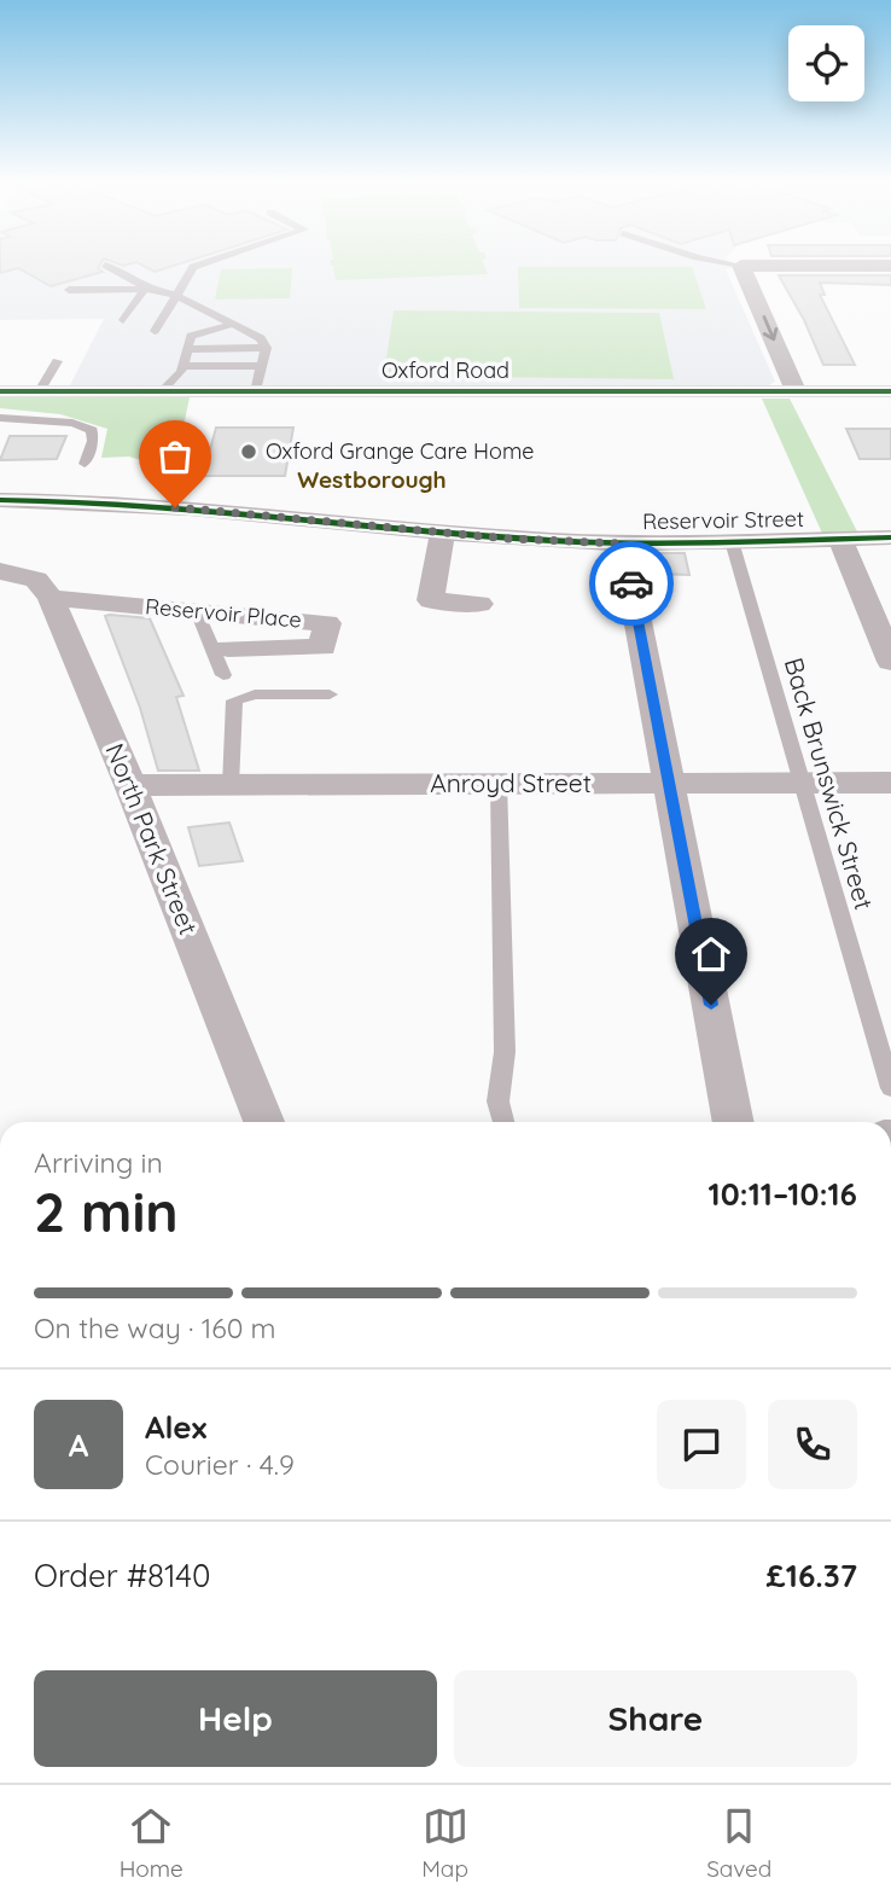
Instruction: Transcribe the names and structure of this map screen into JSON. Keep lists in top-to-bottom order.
{
  "streets": {
    "street": [
      "Oxford Road",
      "Reservoir Street",
      "Reservoir Place",
      "Anroyd Street",
      "North Park Street"
    ],
    "lane": ["Back Brunswick Street"]
  },
  "crossings": [
    ["Reservoir Street", "Back Brunswick Street"],
    ["Reservoir Place", "North Park Street"],
    ["Anroyd Street", "Back Brunswick Street"],
    ["Anroyd Street", "North Park Street"]
  ],
  "districts": ["Westborough"],
  "places": ["Oxford Grange Care Home"],
  "page": {
    "heading": ["2 min", "Arriving in", "10:11–10:16"],
    "panel": [
      "Alex",
      "Courier · 4.9",
      "Order #8140",
      "£16.37"
    ],
    "bar": "On the way · 160 m",
    "round": "A",
    "buttons": ["Help", "Share"],
    "tabs": ["Home", "Map", "Saved"]
  }
}
